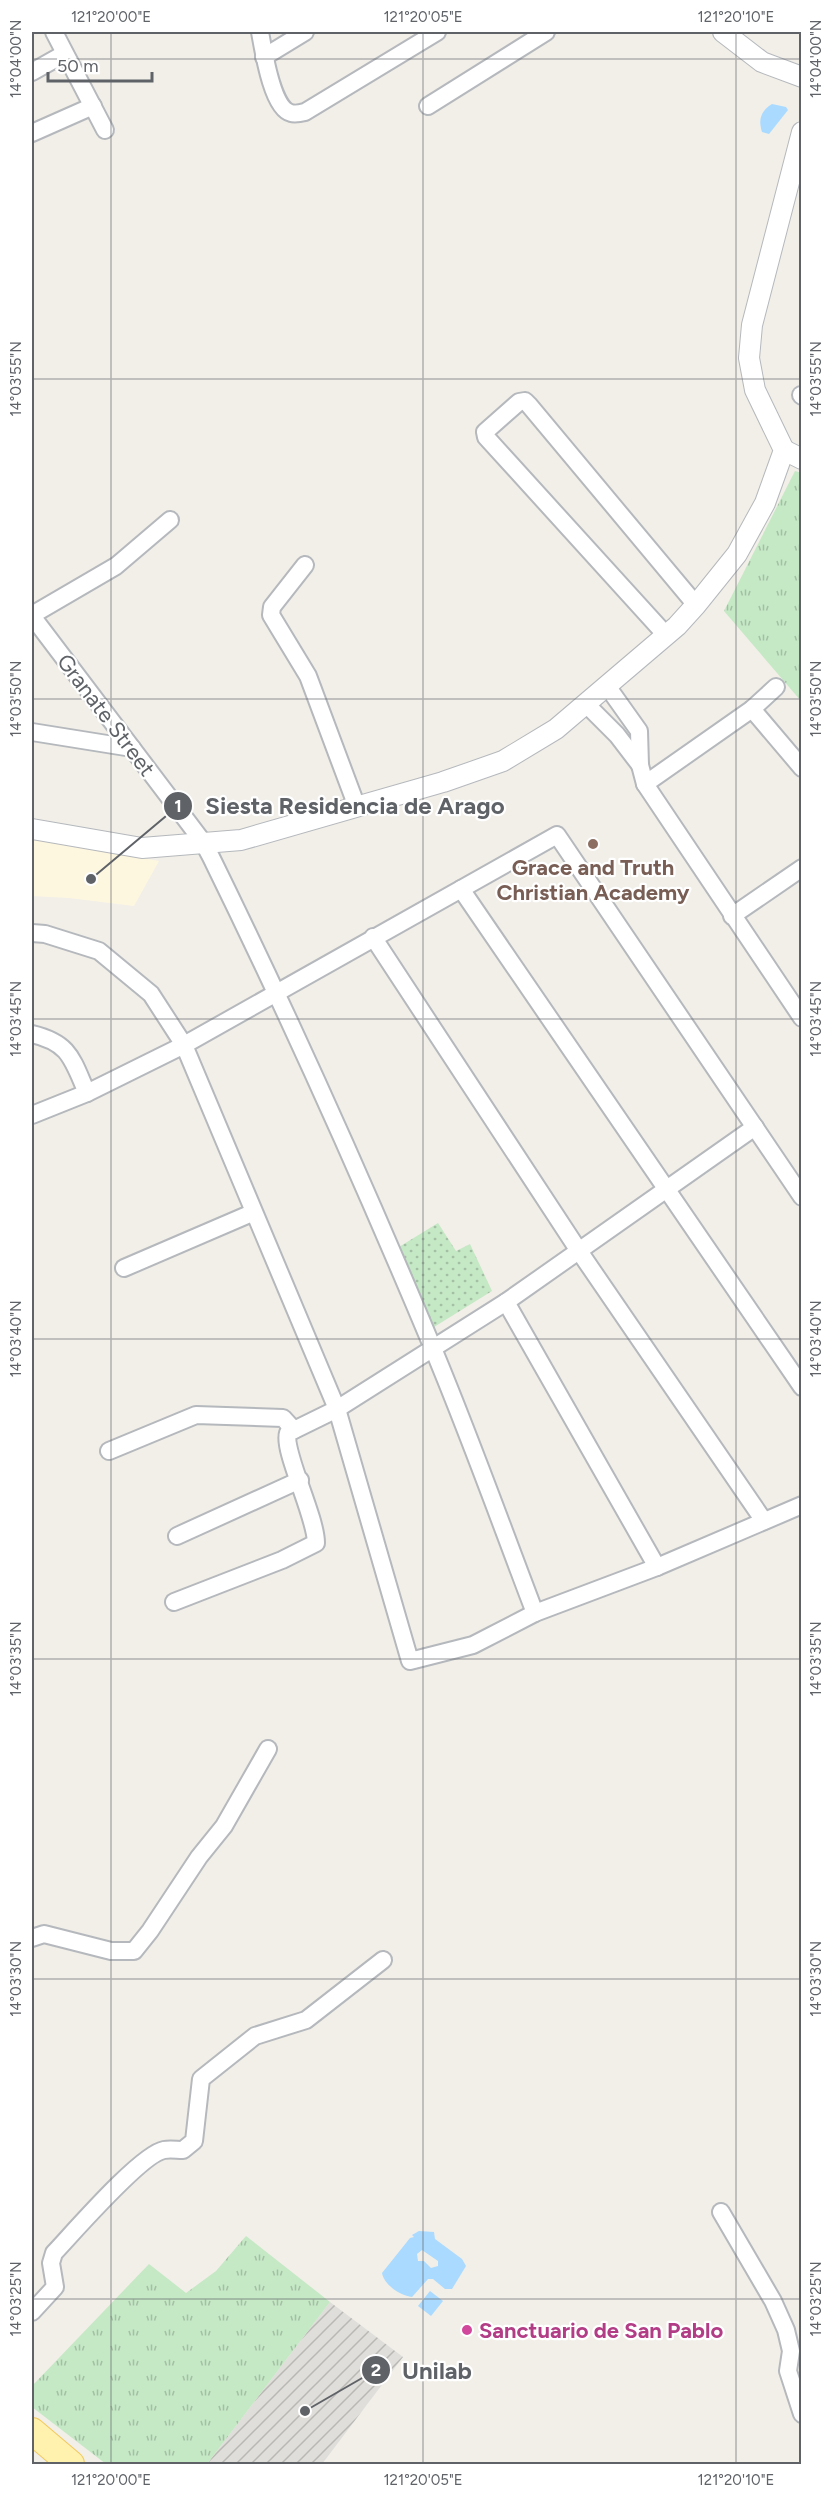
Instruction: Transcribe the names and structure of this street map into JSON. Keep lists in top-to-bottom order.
{
  "streets": {
    "street": ["Granate Street"]
  },
  "places": [
    "Grace and Truth Christian Academy",
    "Siesta Residencia de Arago",
    "Sanctuario de San Pablo",
    "Unilab"
  ],
  "scale_bar": "50 m",
  "coordinates": [
    "121°20'00\"E",
    "121°20'05\"E",
    "121°20'10\"E",
    "14°04'00\"N",
    "14°03'55\"N",
    "14°03'50\"N",
    "14°03'45\"N",
    "14°03'40\"N",
    "14°03'35\"N",
    "14°03'30\"N",
    "14°03'25\"N"
  ]
}
